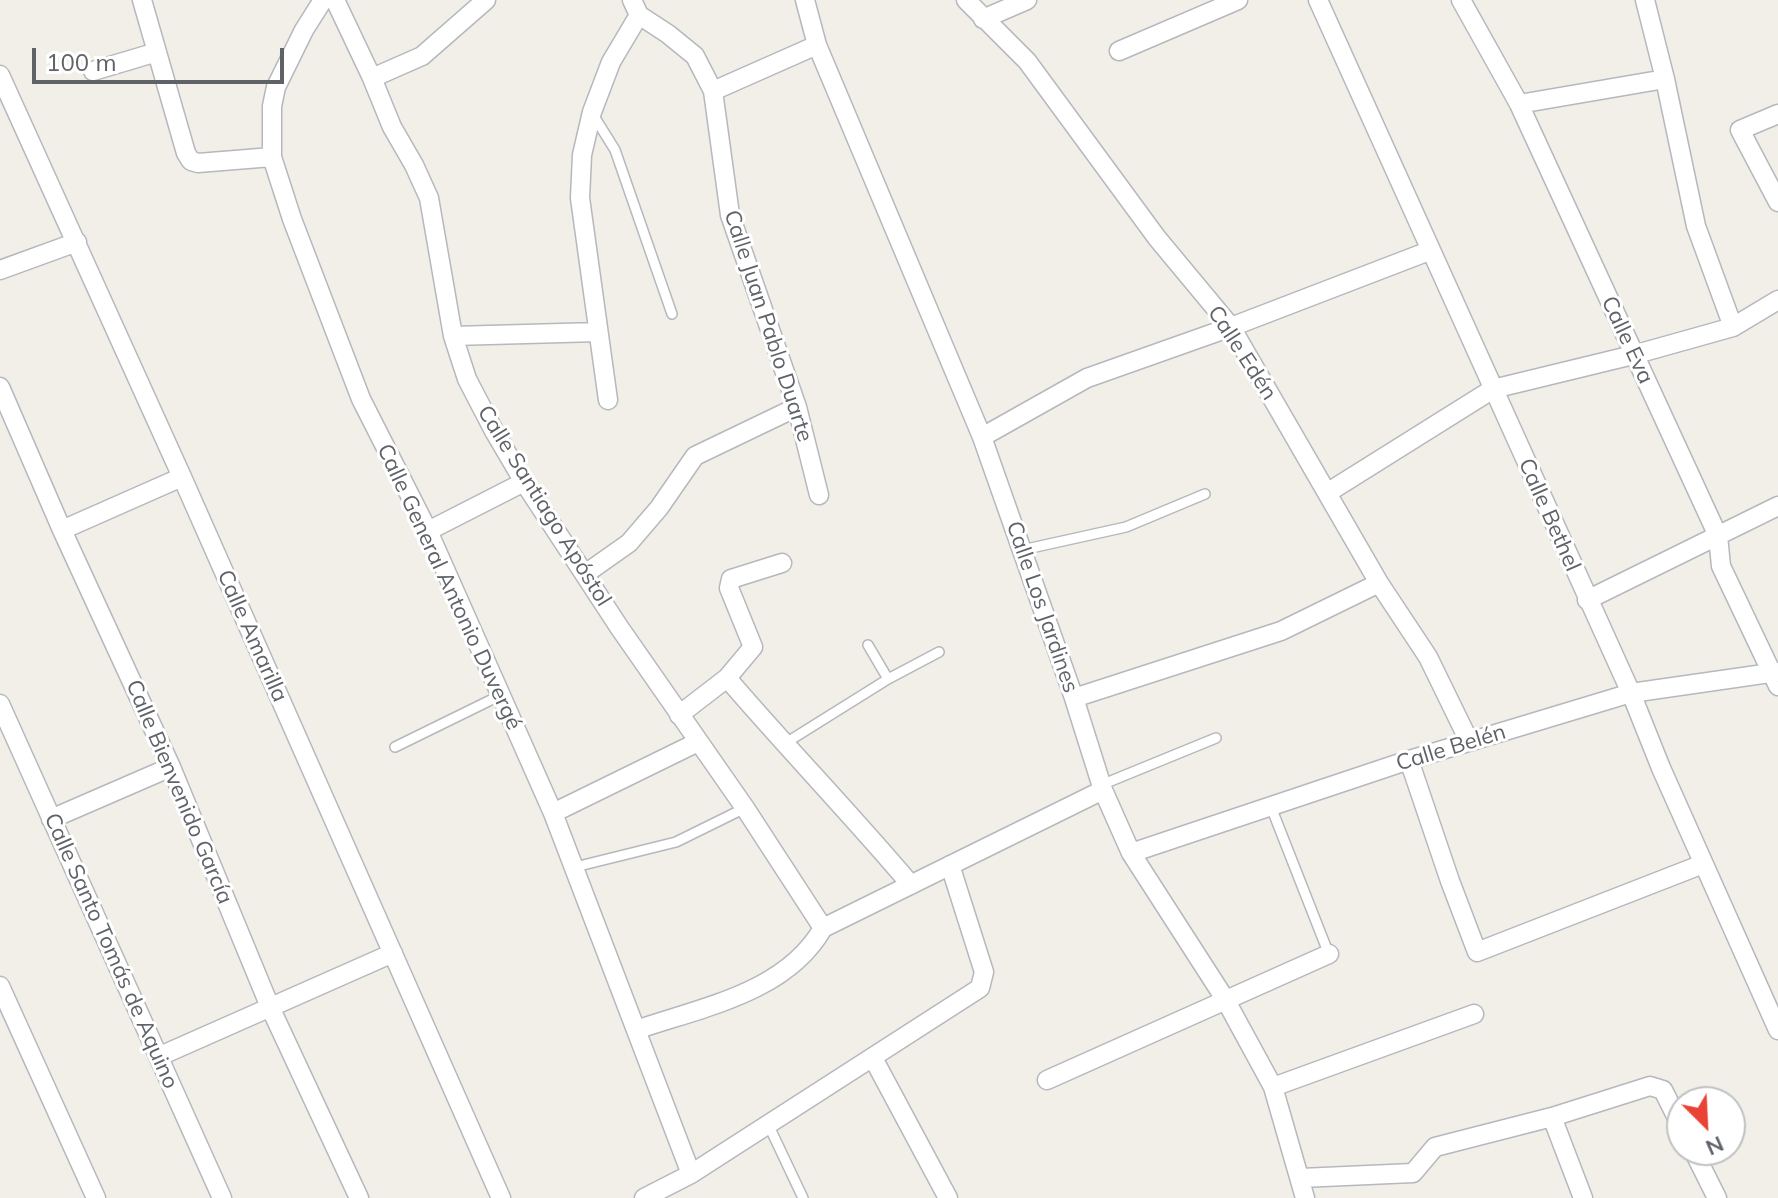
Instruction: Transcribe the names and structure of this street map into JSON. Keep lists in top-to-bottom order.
{
  "streets": {
    "street": [
      "Calle Juan Pablo Duarte",
      "Calle Eva",
      "Calle Edén",
      "Calle Santiago Apóstol",
      "Calle Bethel",
      "Calle General Antonio Duvergé",
      "Calle Los Jardines",
      "Calle Amarilla",
      "Calle Belén",
      "Calle Bienvenido García",
      "Calle Santo Tomás de Aquino"
    ]
  },
  "crossings": [
    ["Calle Eva", "Calle Belén"],
    ["Calle Edén", "Calle Belén"],
    ["Calle Bethel", "Calle Belén"],
    ["Calle Los Jardines", "Calle Belén"]
  ],
  "scale_bar": "100 m",
  "north": "bottom right"
}
